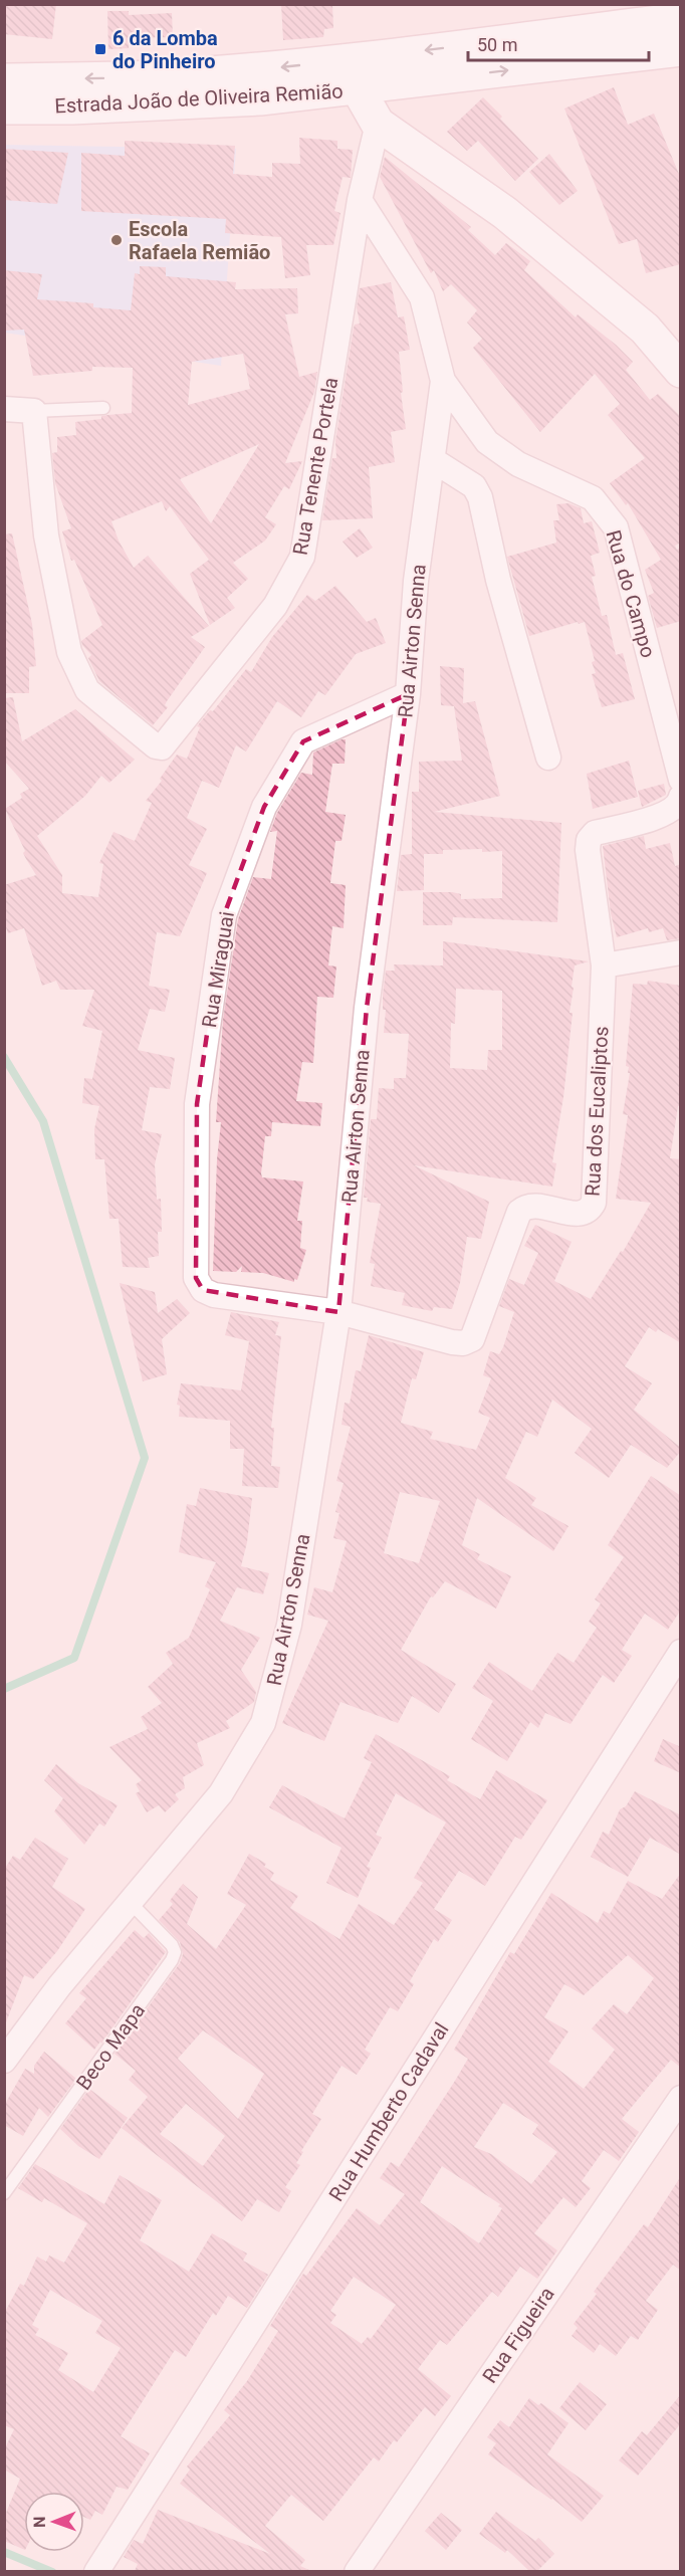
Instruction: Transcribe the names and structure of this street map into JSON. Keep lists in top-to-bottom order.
{
  "streets": {
    "main road": ["Estrada João de Oliveira Remião"],
    "street": [
      "Rua Tenente Portela",
      "Rua do Campo",
      "Rua Airton Senna",
      "Rua Miraguai",
      "Rua dos Eucaliptos",
      "Rua Humberto Cadaval",
      "Rua Figueira"
    ],
    "lane": ["Beco Mapa"]
  },
  "crossings": [
    ["Rua Tenente Portela", "Rua Airton Senna"],
    ["Rua do Campo", "Rua Airton Senna"],
    ["Rua Airton Senna", "Rua Miraguai"],
    ["Rua Airton Senna", "Rua dos Eucaliptos"],
    ["Rua Airton Senna", "Beco Mapa"],
    ["Rua Miraguai", "Rua dos Eucaliptos"]
  ],
  "places": {
    "transit": ["6 da Lomba do Pinheiro"],
    "other": ["Escola Rafaela Remião"]
  },
  "scale_bar": "50 m",
  "north": "left"
}
